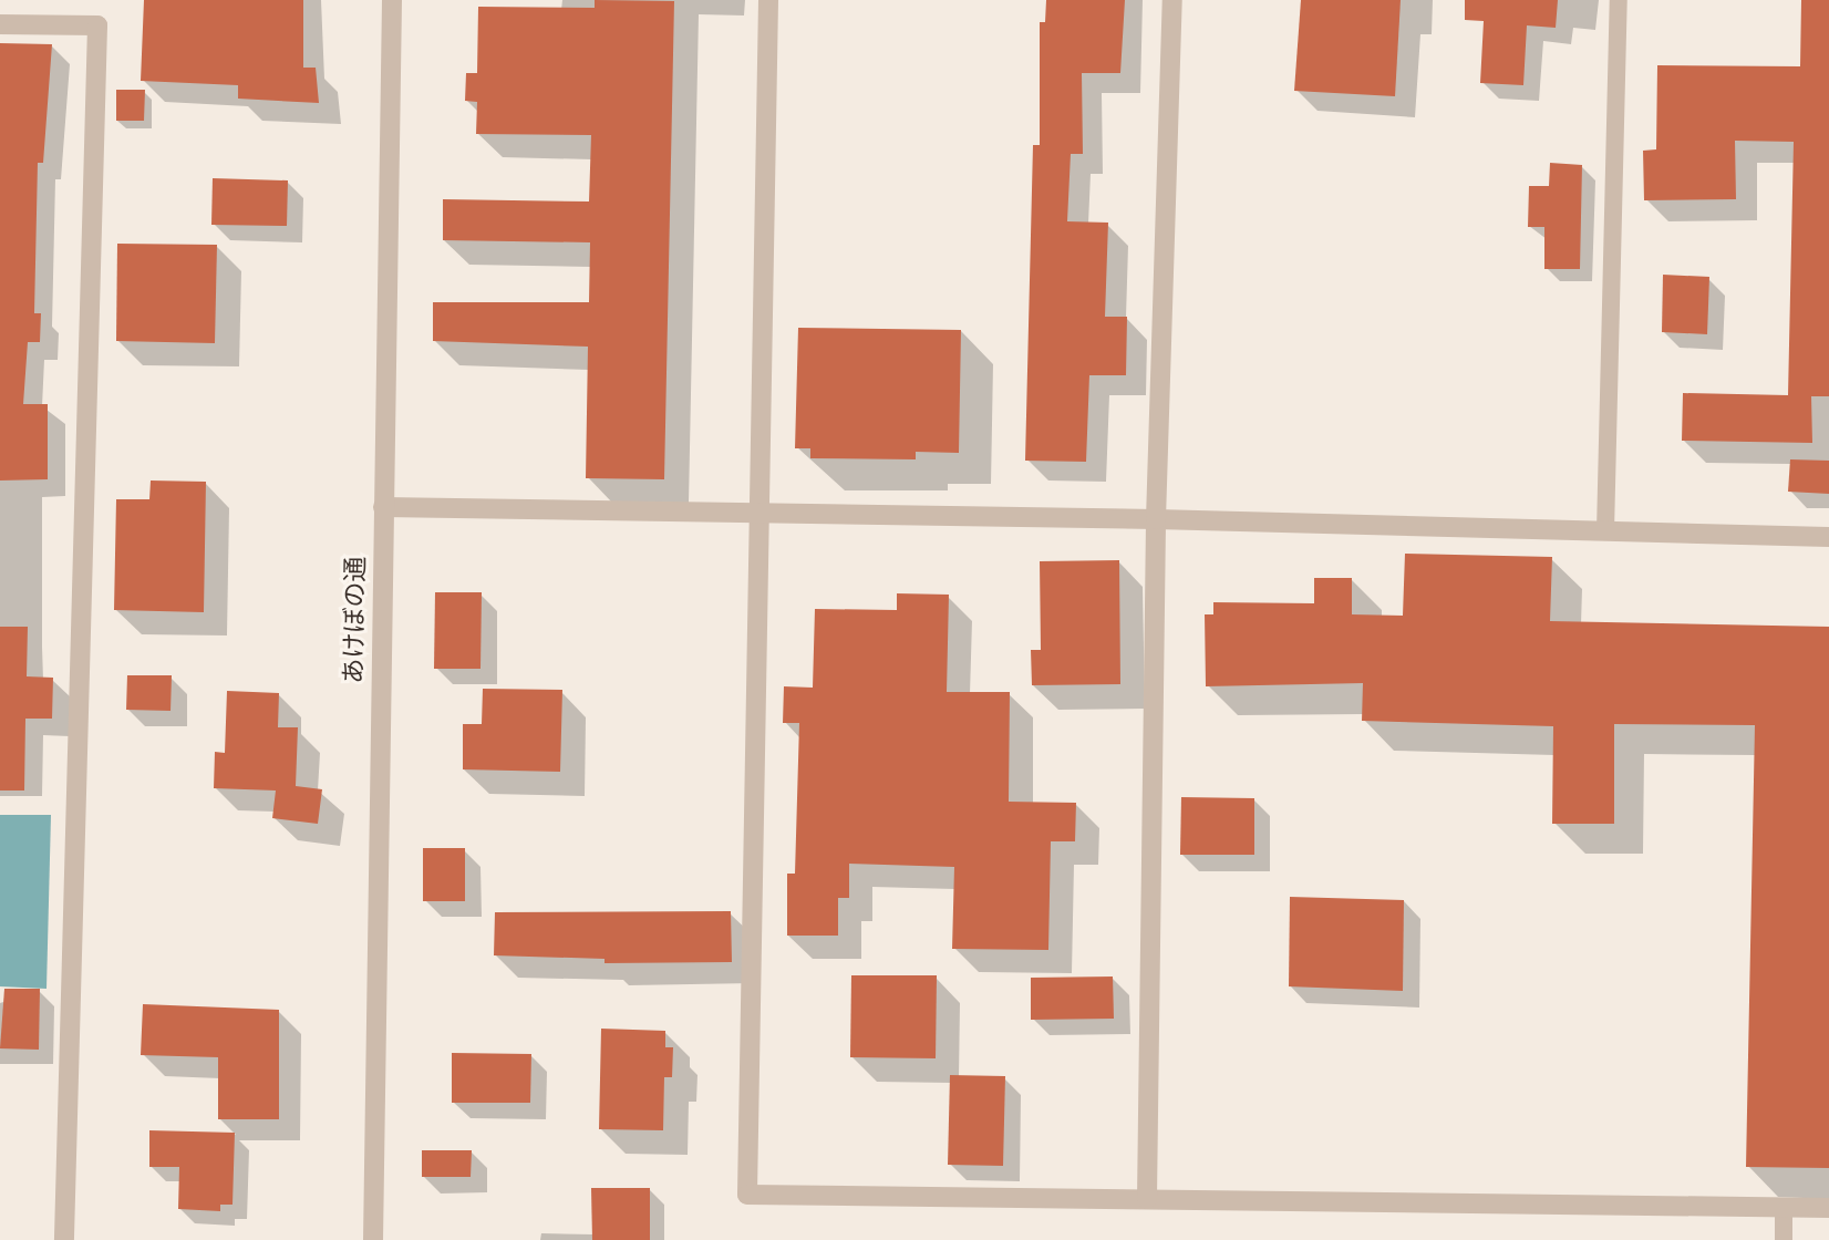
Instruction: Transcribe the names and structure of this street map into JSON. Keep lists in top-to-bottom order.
{
  "streets": {
    "street": ["あけぼの通"]
  }
}
